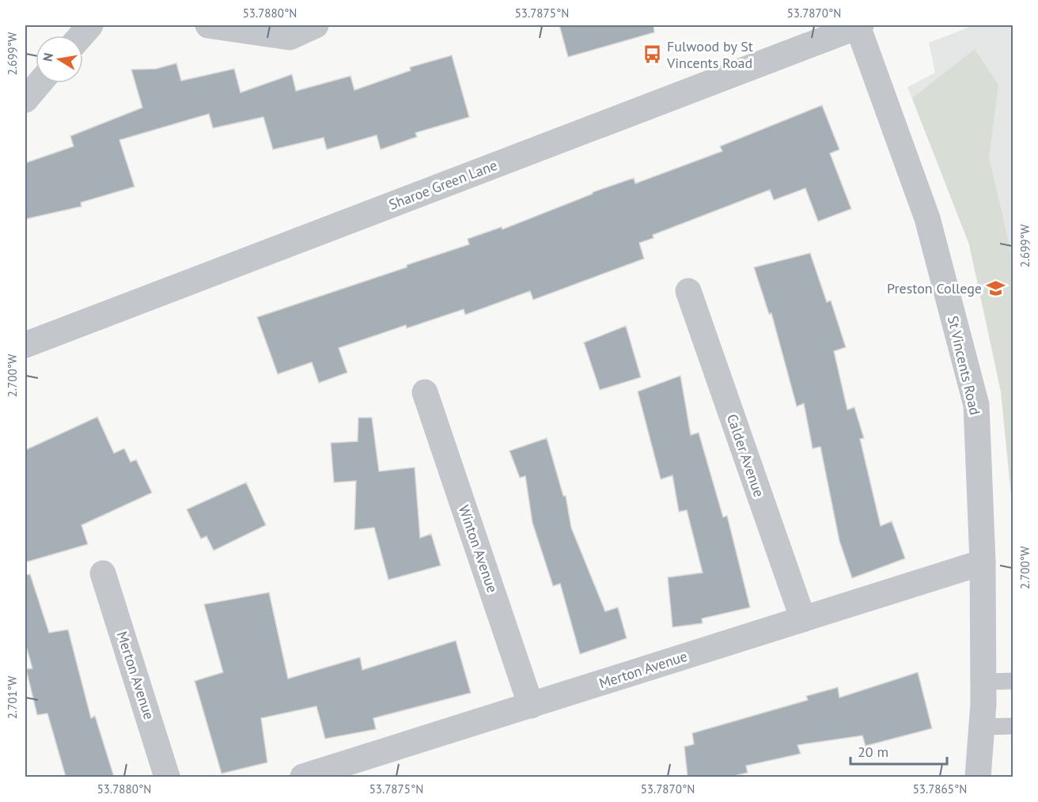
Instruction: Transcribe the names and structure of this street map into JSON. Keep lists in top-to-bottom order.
{
  "streets": {
    "street": [
      "Sharoe Green Lane",
      "St Vincents Road",
      "Calder Avenue",
      "Winton Avenue",
      "Merton Avenue"
    ]
  },
  "crossings": [
    ["Sharoe Green Lane", "St Vincents Road"],
    ["St Vincents Road", "Merton Avenue"],
    ["Calder Avenue", "Merton Avenue"],
    ["Winton Avenue", "Merton Avenue"]
  ],
  "places": {
    "bus stop": ["Fulwood by St Vincents Road"],
    "school or university": ["Preston College"]
  },
  "scale_bar": "20 m",
  "north": "left",
  "coordinates": [
    "53.7880°N",
    "53.7875°N",
    "53.7870°N",
    "2.699°W",
    "2.700°W",
    "2.701°W",
    "53.7865°N"
  ]
}
